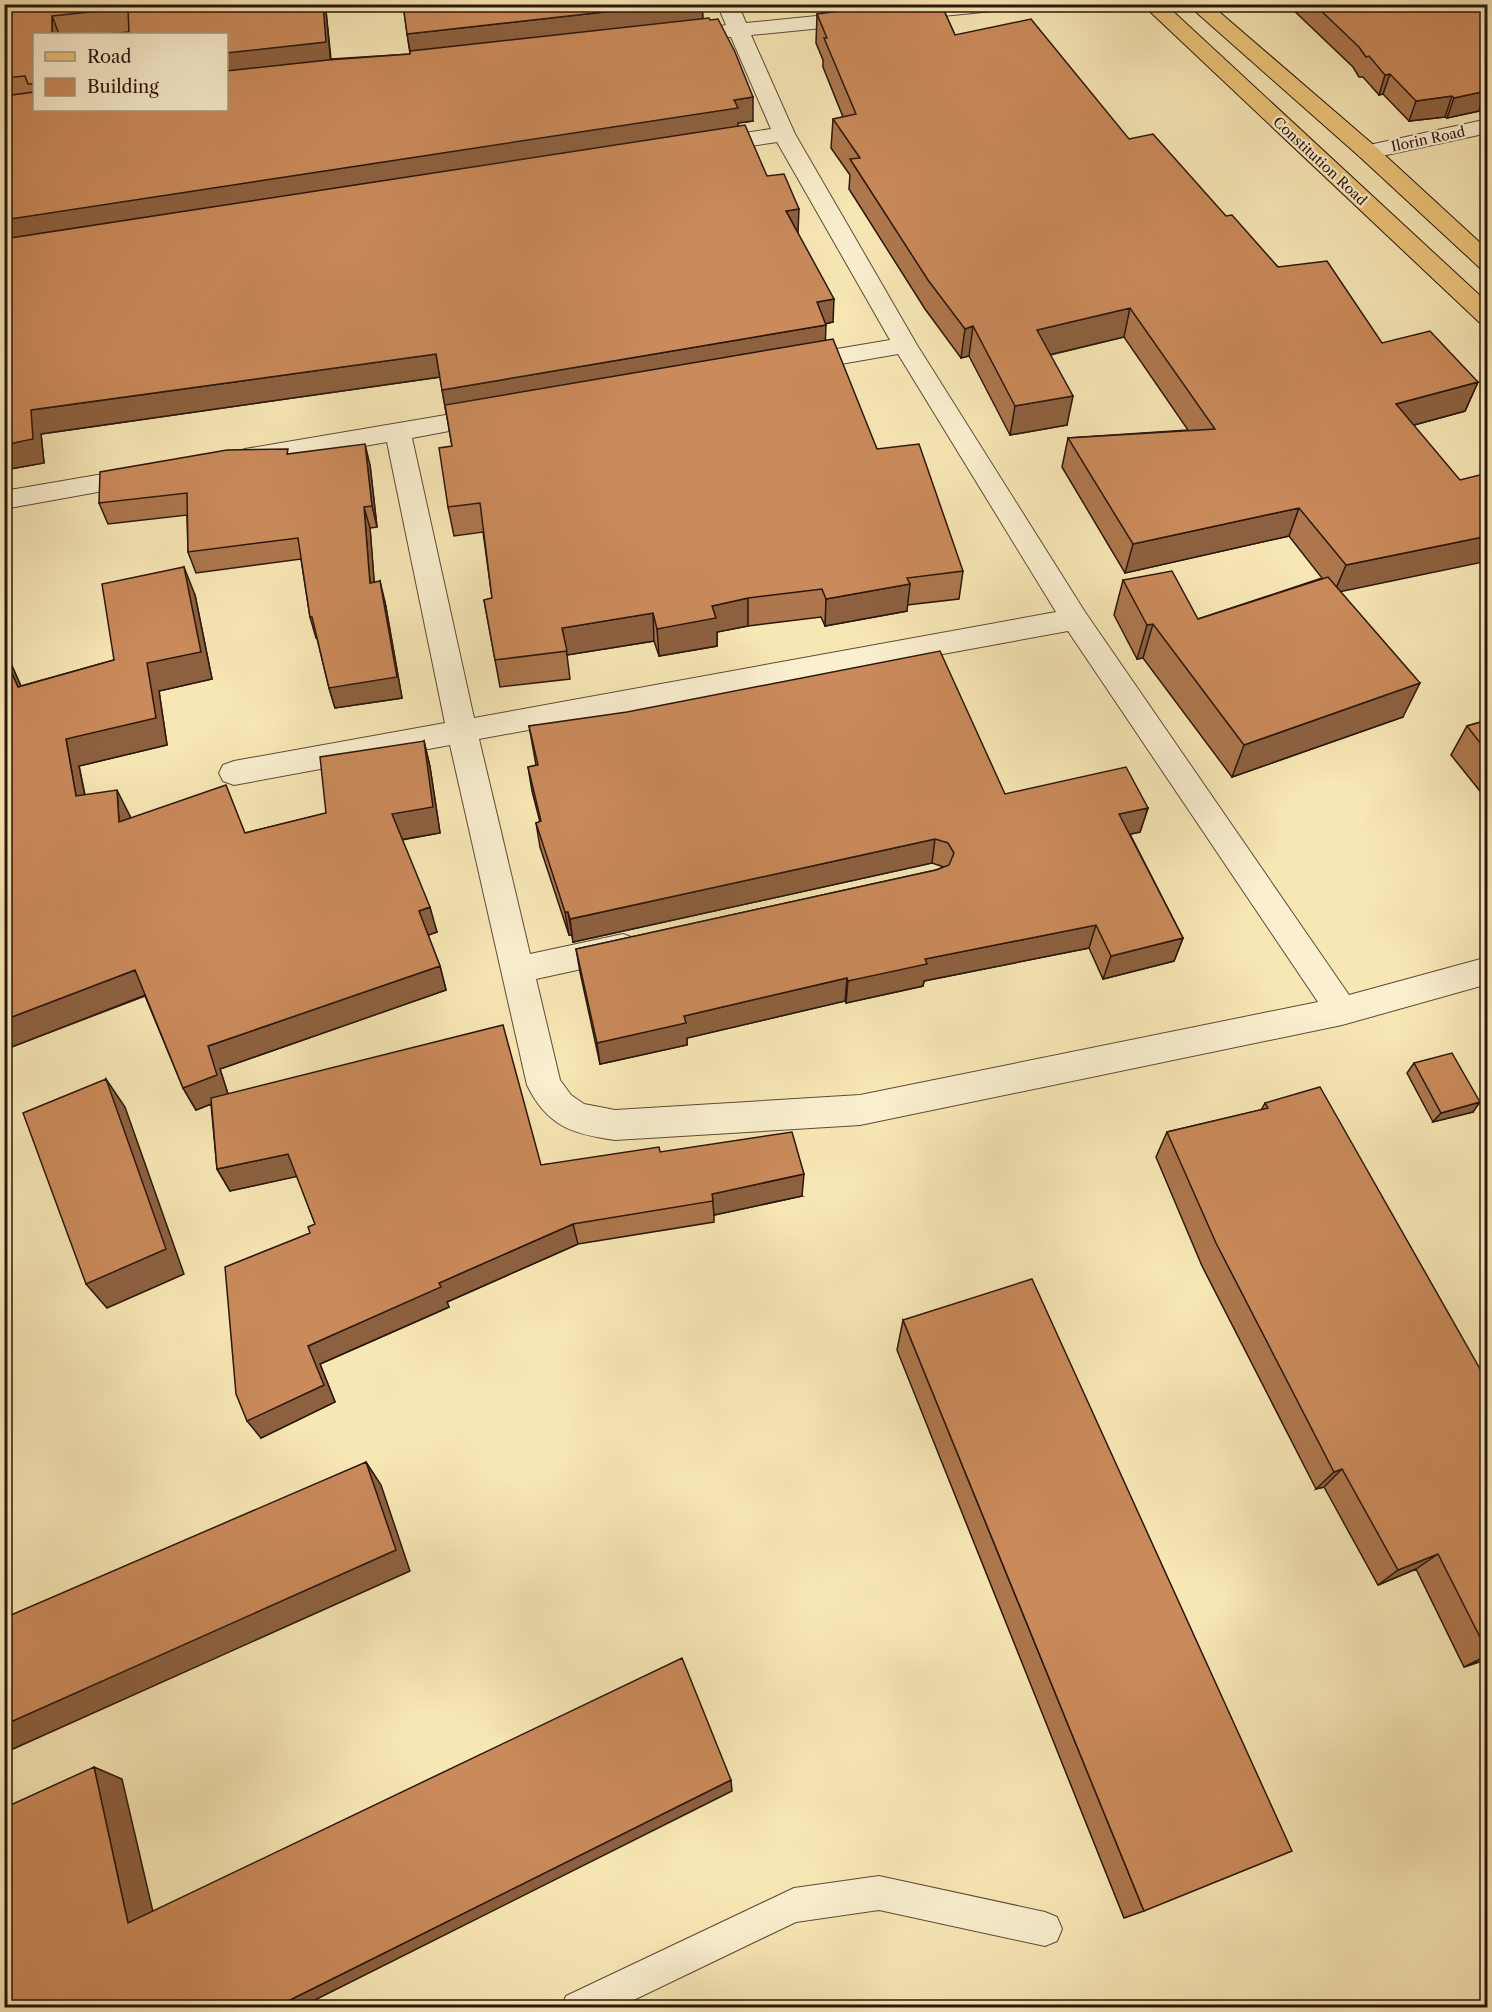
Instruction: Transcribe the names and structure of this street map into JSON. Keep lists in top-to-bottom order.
{
  "streets": {
    "main road": ["Constitution Road"],
    "street": ["Ilorin Road"]
  },
  "legend": ["Road", "Building"]
}
